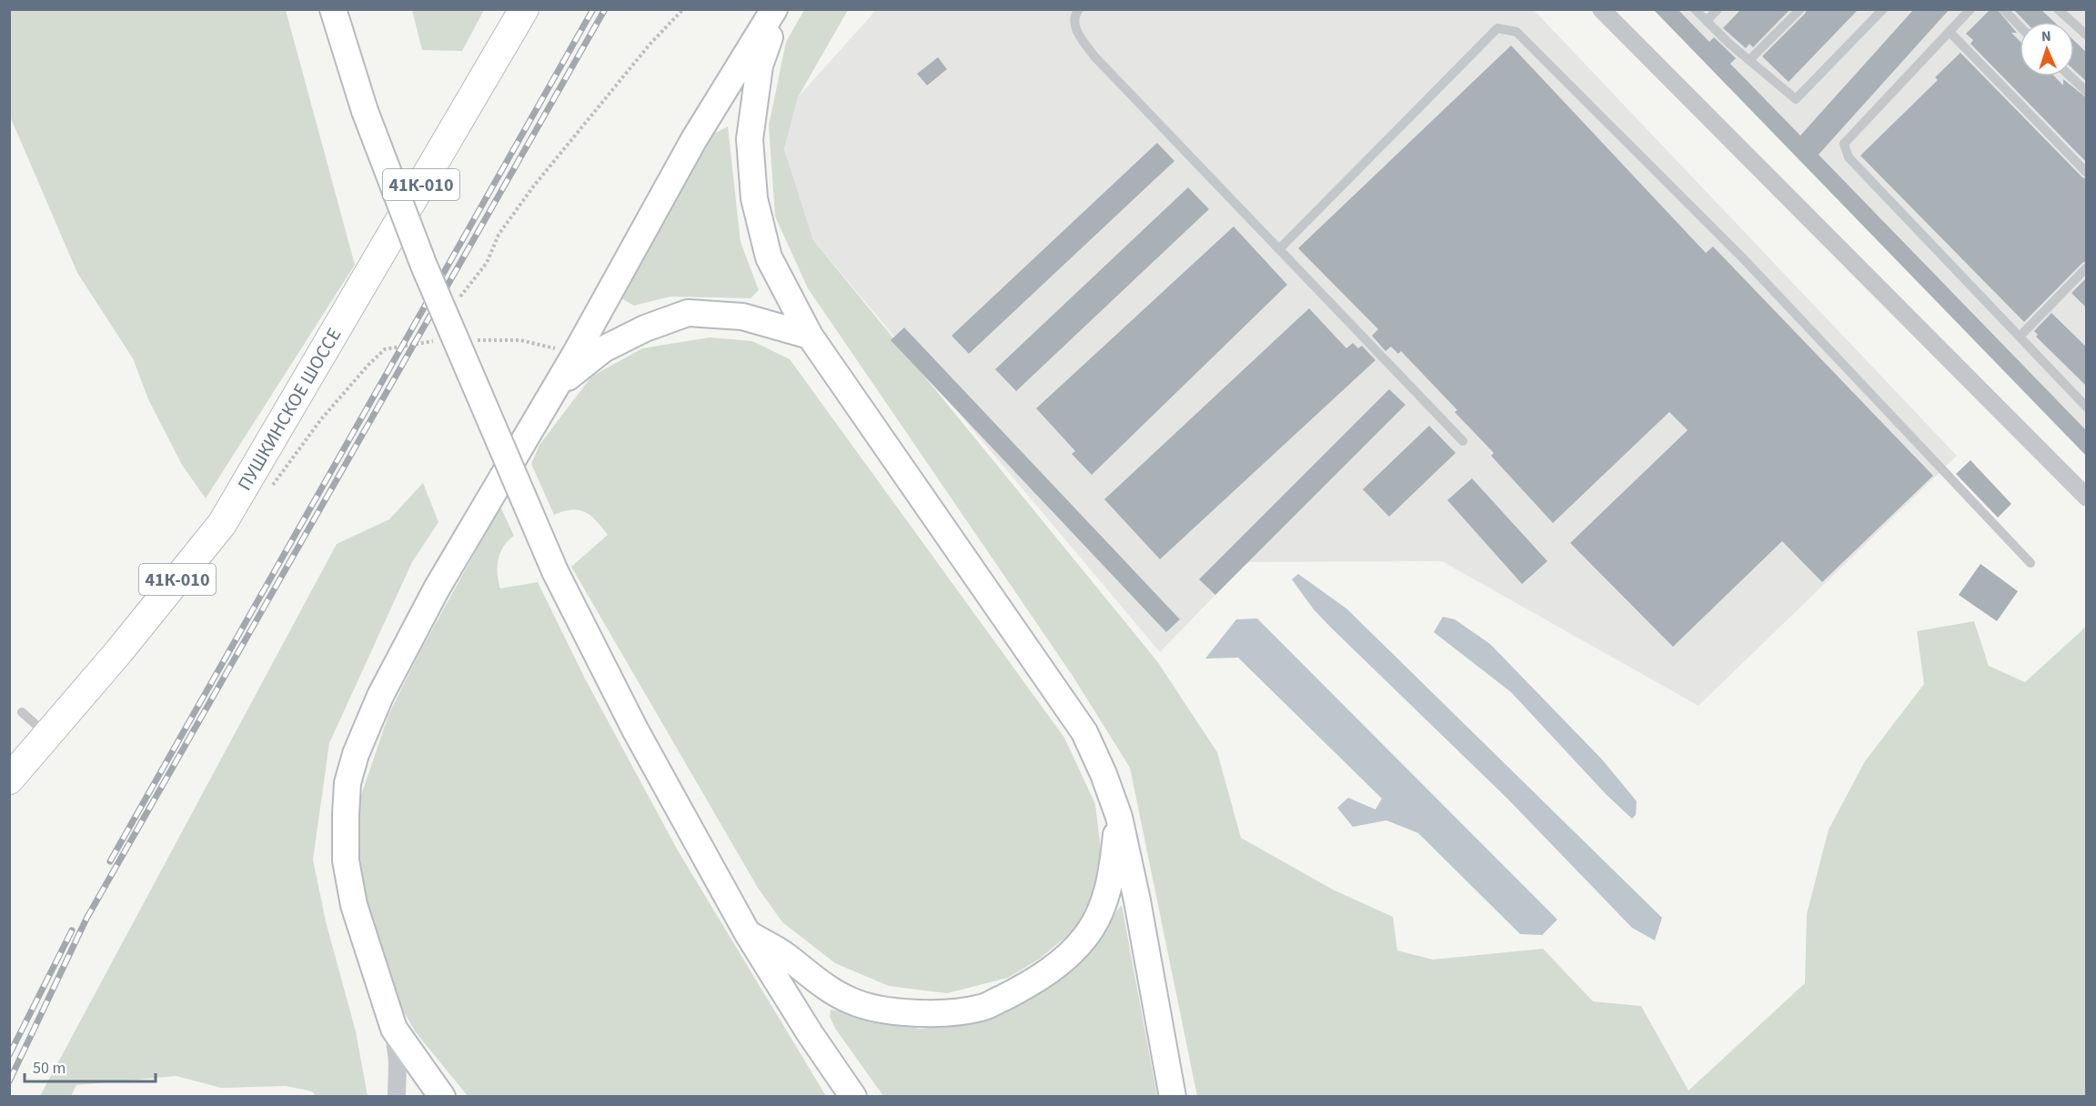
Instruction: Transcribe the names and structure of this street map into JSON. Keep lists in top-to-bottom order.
{
  "streets": {
    "main road": ["41К-010", "ПУШКИНСКОЕ ШОССЕ"]
  },
  "scale_bar": "50 m",
  "north": "top"
}
